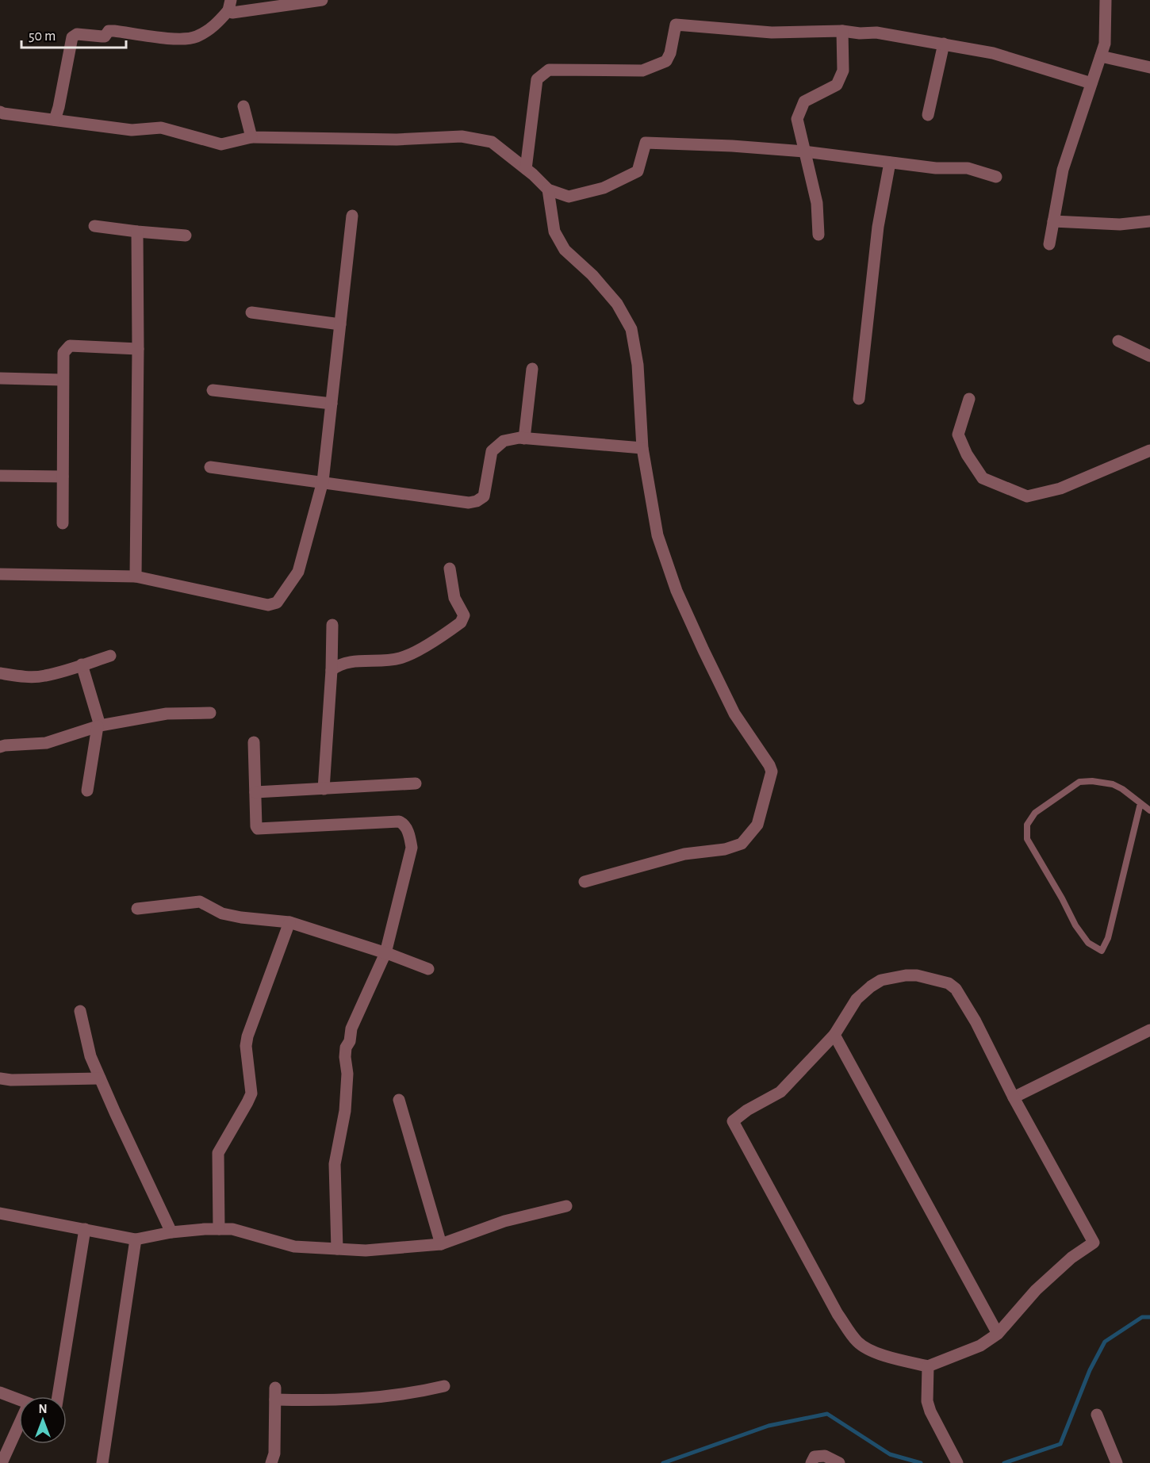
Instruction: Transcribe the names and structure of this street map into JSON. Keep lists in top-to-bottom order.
{
  "scale_bar": "50 m",
  "north": "top"
}
